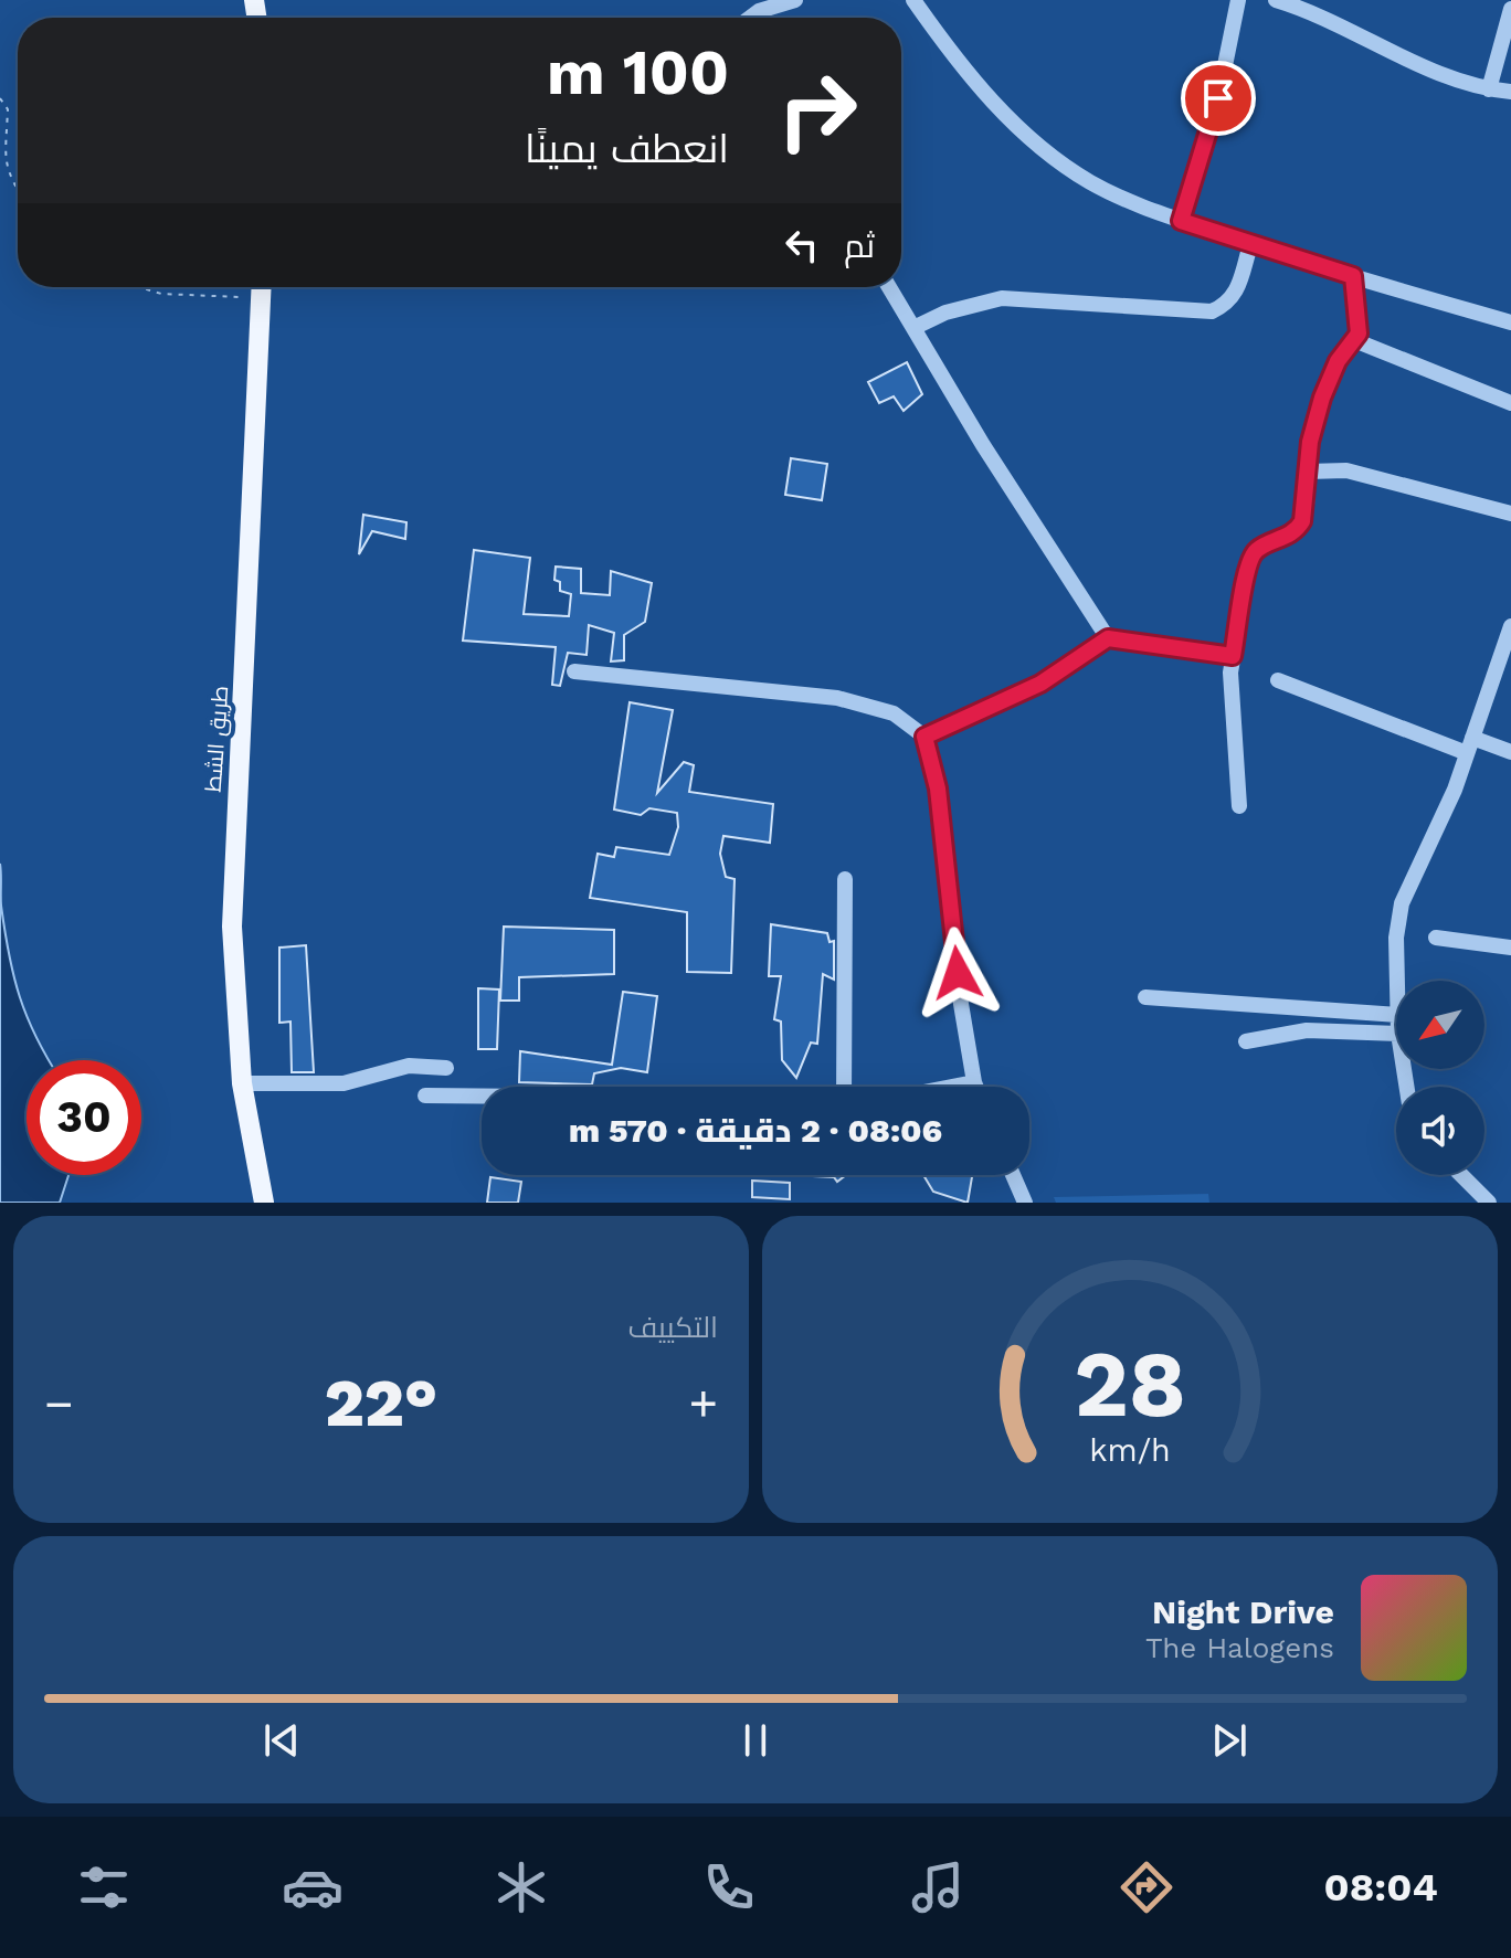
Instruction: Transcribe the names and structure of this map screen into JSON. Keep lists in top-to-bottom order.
{
  "streets": {
    "main road": ["طريق الشط"]
  },
  "north": "bottom left",
  "page": {
    "turn": ["100 m", "انعطف يمينًا"],
    "then": "ثم",
    "limit": "30",
    "trip": "08:06 · 2 دقيقة · 570 m",
    "tile": "التكييف",
    "heat": ["−", "22°", "+"],
    "song": ["Night Drive", "The Halogens"],
    "tabs": "08:04",
    "gauge": ["28", "km/h"]
  }
}
